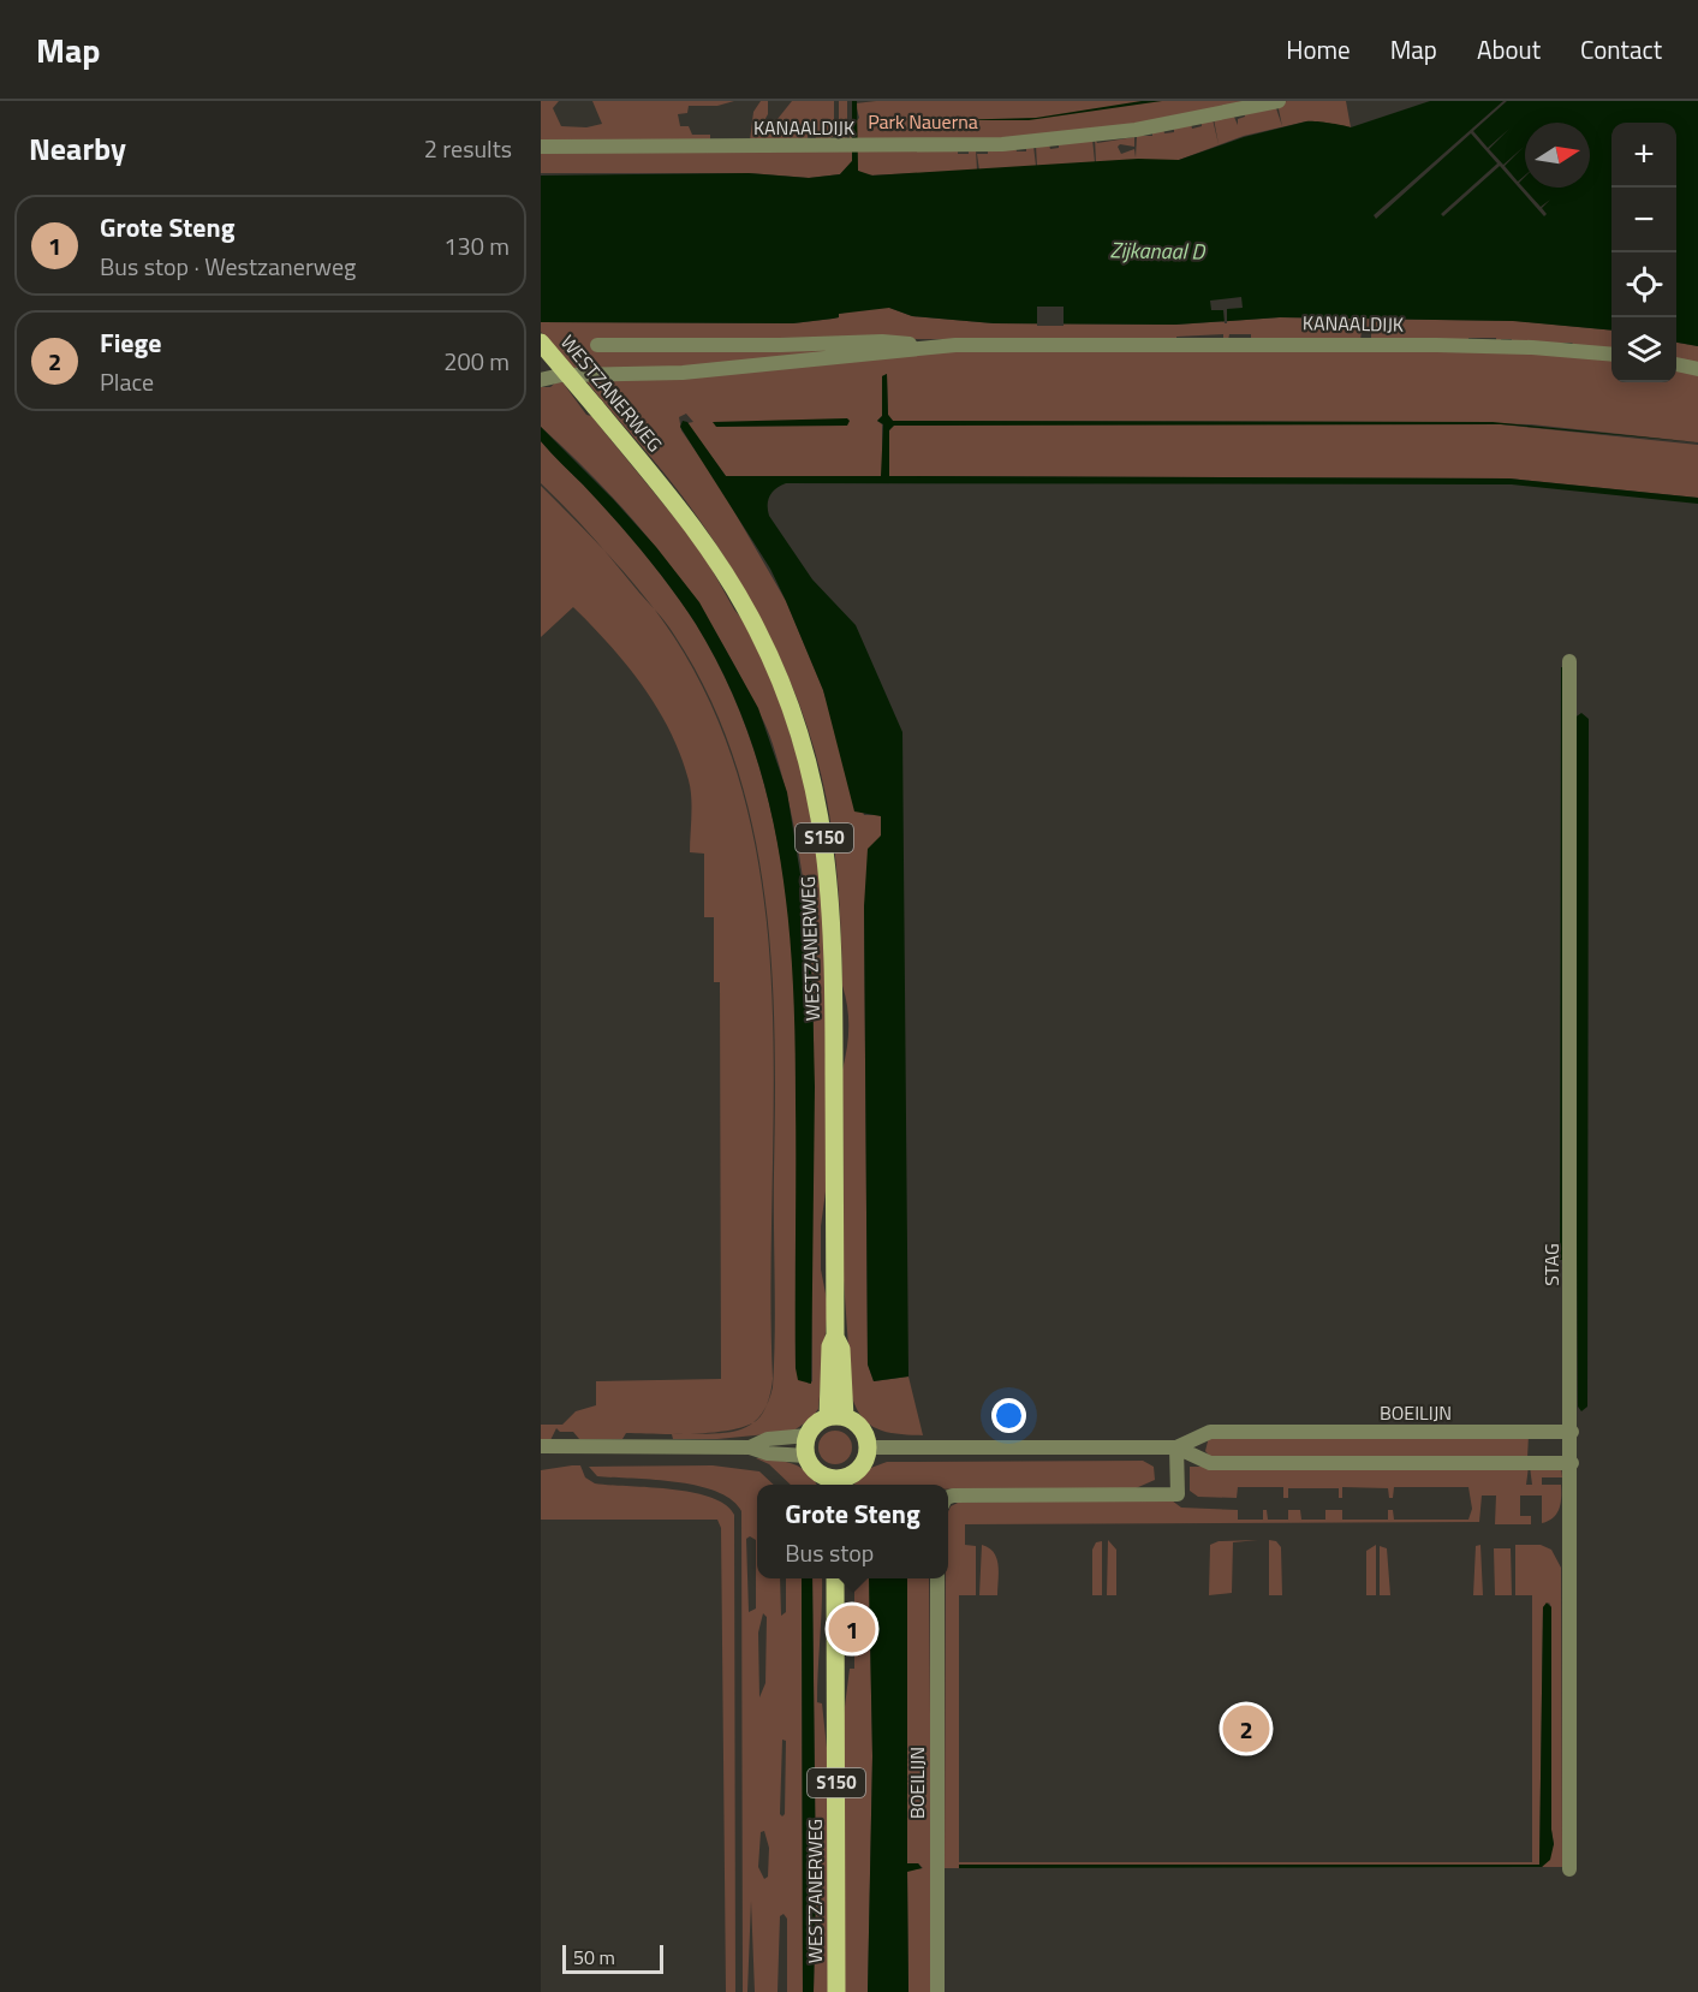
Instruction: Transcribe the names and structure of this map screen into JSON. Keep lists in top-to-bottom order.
{
  "streets": {
    "main road": ["WESTZANERWEG", "S150"],
    "street": ["KANAALDIJK", "STAG", "BOEILIJN"]
  },
  "crossings": [
    ["WESTZANERWEG", "BOEILIJN"],
    ["STAG", "BOEILIJN"]
  ],
  "water": ["Zijkanaal D"],
  "parks": ["Park Nauerna"],
  "scale_bar": "50 m",
  "north": "right",
  "page": {
    "header": "Map",
    "nav": [
      "Home",
      "Map",
      "About",
      "Contact"
    ],
    "heading": ["Nearby", "2 results"],
    "map_buttons": ["+", "−"],
    "list": [
      {
        "mark": "1",
        "name": "Grote Steng",
        "note": "Bus stop · Westzanerweg",
        "value": "130 m"
      },
      {
        "mark": "2",
        "name": "Fiege",
        "note": "Place",
        "value": "200 m"
      }
    ],
    "popup": ["Grote Steng", "Bus stop"],
    "pins": ["1", "2"],
    "scale": "50 m"
  }
}
